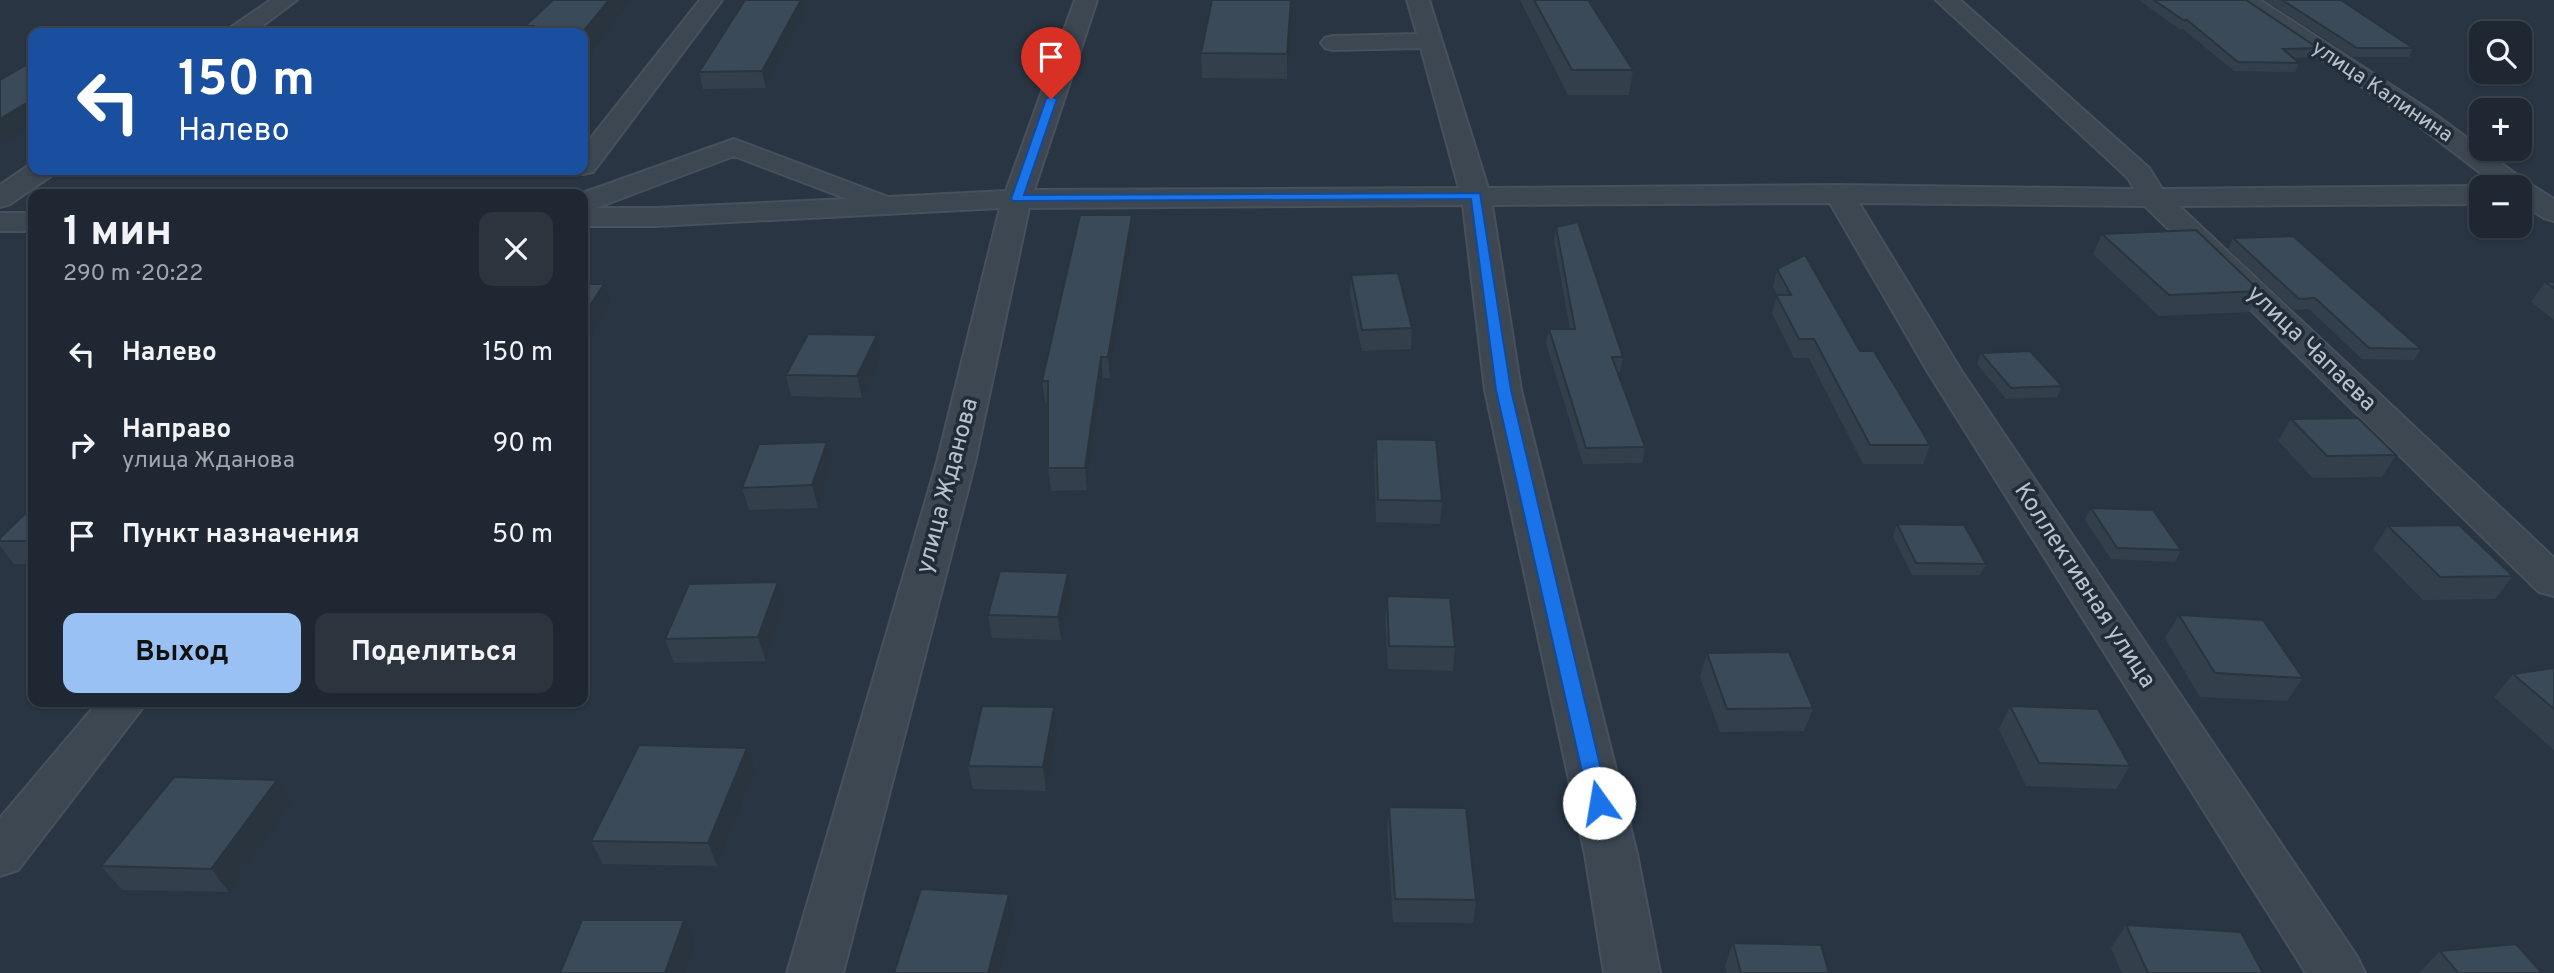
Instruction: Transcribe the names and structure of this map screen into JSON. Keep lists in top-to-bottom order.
{
  "streets": {
    "street": [
      "улица Калинина",
      "улица Чапаева",
      "улица Жданова",
      "Коллективная улица"
    ]
  },
  "page": {
    "map_buttons": ["+", "−"],
    "turn": ["150 m", "Налево"],
    "heading": ["1 мин", "290 m · 20:22"],
    "list": [
      {
        "name": "Налево",
        "value": "150 m"
      },
      {
        "name": "Направо",
        "note": "улица Жданова",
        "value": "90 m"
      },
      {
        "name": "Пункт назначения",
        "value": "50 m"
      }
    ],
    "buttons": ["Выход", "Поделиться"]
  }
}
